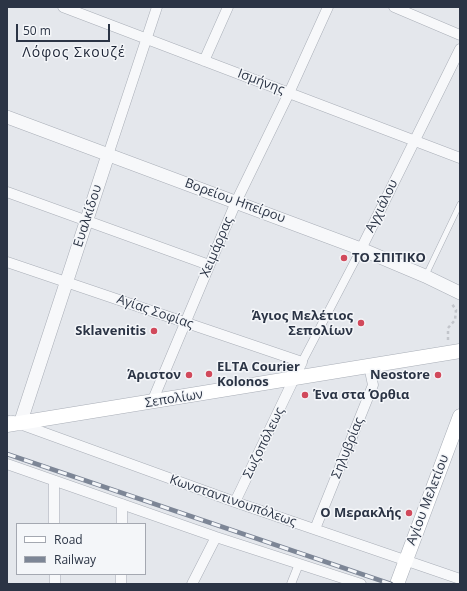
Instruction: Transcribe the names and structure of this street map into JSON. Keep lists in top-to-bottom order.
{
  "streets": {
    "main road": ["Σεπολίων", "Αγίου Μελετίου"],
    "street": [
      "Ισμήνης",
      "Βορείου Ηπείρου",
      "Αγχιάλου",
      "Ευαλκίδου",
      "Χειμάρρας",
      "Αγίας Σοφίας",
      "Σωζοπόλεως",
      "Σηλυβρίας",
      "Κωνσταντινουπόλεως"
    ]
  },
  "crossings": [
    ["Ισμήνης", "Αγχιάλου"],
    ["Ισμήνης", "Ευαλκίδου"],
    ["Ισμήνης", "Χειμάρρας"],
    ["Βορείου Ηπείρου", "Αγχιάλου"],
    ["Βορείου Ηπείρου", "Ευαλκίδου"],
    ["Βορείου Ηπείρου", "Χειμάρρας"],
    ["Αγχιάλου", "Αγίας Σοφίας"],
    ["Αγχιάλου", "Σωζοπόλεως"],
    ["Ευαλκίδου", "Αγίας Σοφίας"],
    ["Ευαλκίδου", "Σεπολίων"],
    ["Ευαλκίδου", "Κωνσταντινουπόλεως"],
    ["Χειμάρρας", "Αγίας Σοφίας"],
    ["Χειμάρρας", "Σεπολίων"],
    ["Αγίας Σοφίας", "Σωζοπόλεως"],
    ["Σεπολίων", "Σωζοπόλεως"],
    ["Σεπολίων", "Σηλυβρίας"],
    ["Σεπολίων", "Κωνσταντινουπόλεως"],
    ["Σωζοπόλεως", "Κωνσταντινουπόλεως"],
    ["Σηλυβρίας", "Κωνσταντινουπόλεως"],
    ["Αγίου Μελετίου", "Κωνσταντινουπόλεως"]
  ],
  "districts": ["Λόφος Σκουζέ"],
  "places": [
    "ΤΟ ΣΠΙΤΙΚΟ",
    "Άγιος Μελέτιος Σεπολίων",
    "Sklavenitis",
    "ΕLTA Courier Kolonos",
    "Άριστον",
    "Neostore",
    "Ένα στα Όρθια",
    "Ο Μερακλής"
  ],
  "legend": ["Road", "Railway"],
  "scale_bar": "50 m"
}
